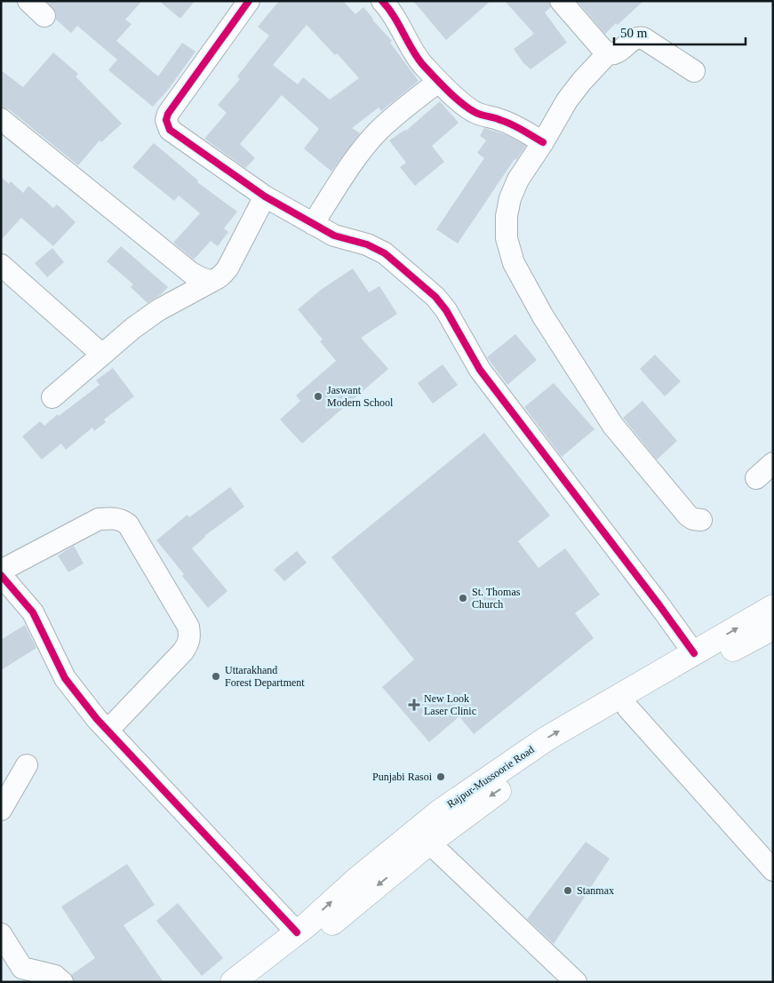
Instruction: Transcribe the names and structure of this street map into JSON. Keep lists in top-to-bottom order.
{
  "streets": {
    "main road": ["Rajpur-Mussoorie Road"]
  },
  "places": {
    "other": [
      "Jaswant Modern School",
      "St. Thomas Church",
      "Uttarakhand Forest Department",
      "Punjabi Rasoi",
      "Stanmax"
    ],
    "health": ["New Look Laser Clinic"]
  },
  "scale_bar": "50 m"
}
